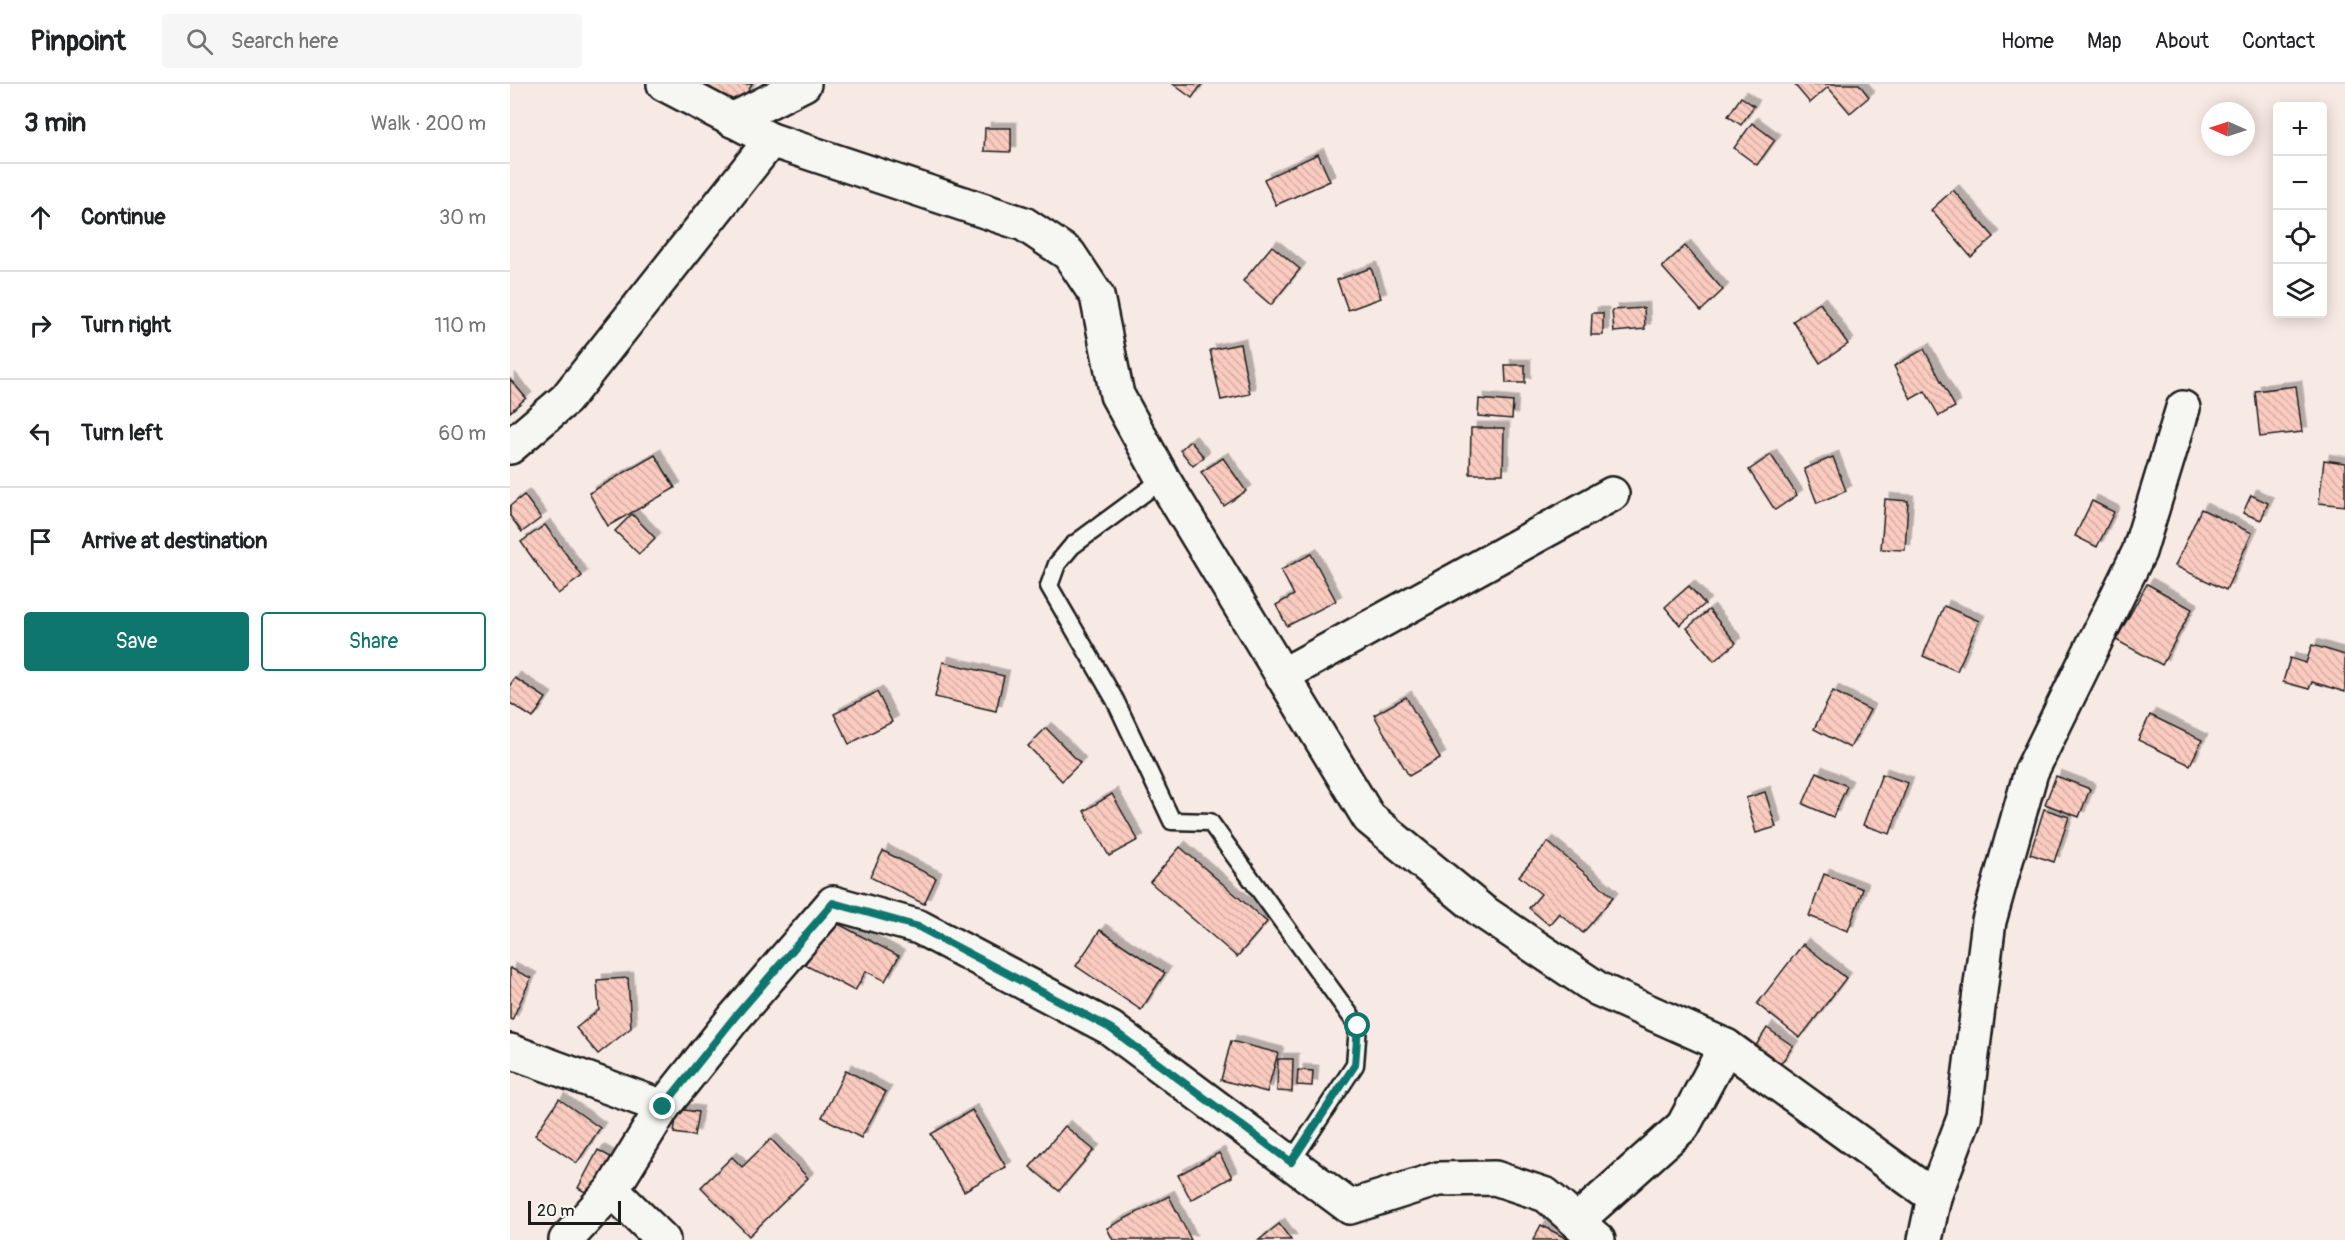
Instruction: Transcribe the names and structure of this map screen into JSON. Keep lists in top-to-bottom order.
{
  "scale_bar": "20 m",
  "north": "left",
  "page": {
    "header": "Pinpoint",
    "search": "Search here",
    "nav": [
      "Home",
      "Map",
      "About",
      "Contact"
    ],
    "heading": ["3 min", "Walk · 200 m"],
    "map_buttons": ["+", "−"],
    "list": [
      ["Continue", "30 m"],
      ["Turn right", "110 m"],
      ["Turn left", "60 m"],
      "Arrive at destination"
    ],
    "buttons": ["Save", "Share"],
    "scale": "20 m"
  }
}
